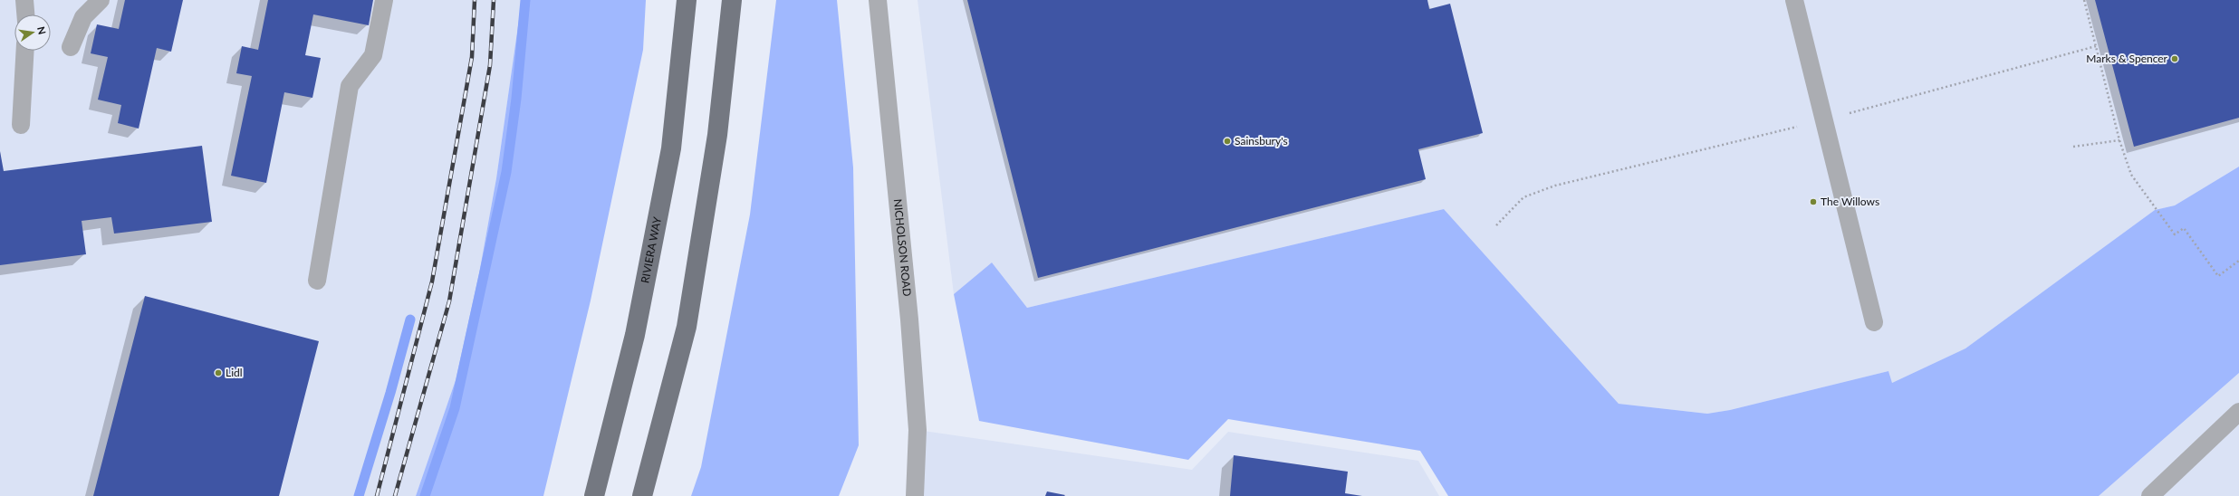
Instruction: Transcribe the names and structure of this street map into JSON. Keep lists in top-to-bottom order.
{
  "streets": {
    "main road": ["RIVIERA WAY"],
    "lane": ["NICHOLSON ROAD"]
  },
  "places": [
    "Marks & Spencer",
    "Sainsbury's",
    "The Willows",
    "Lidl"
  ],
  "north": "right"
}
